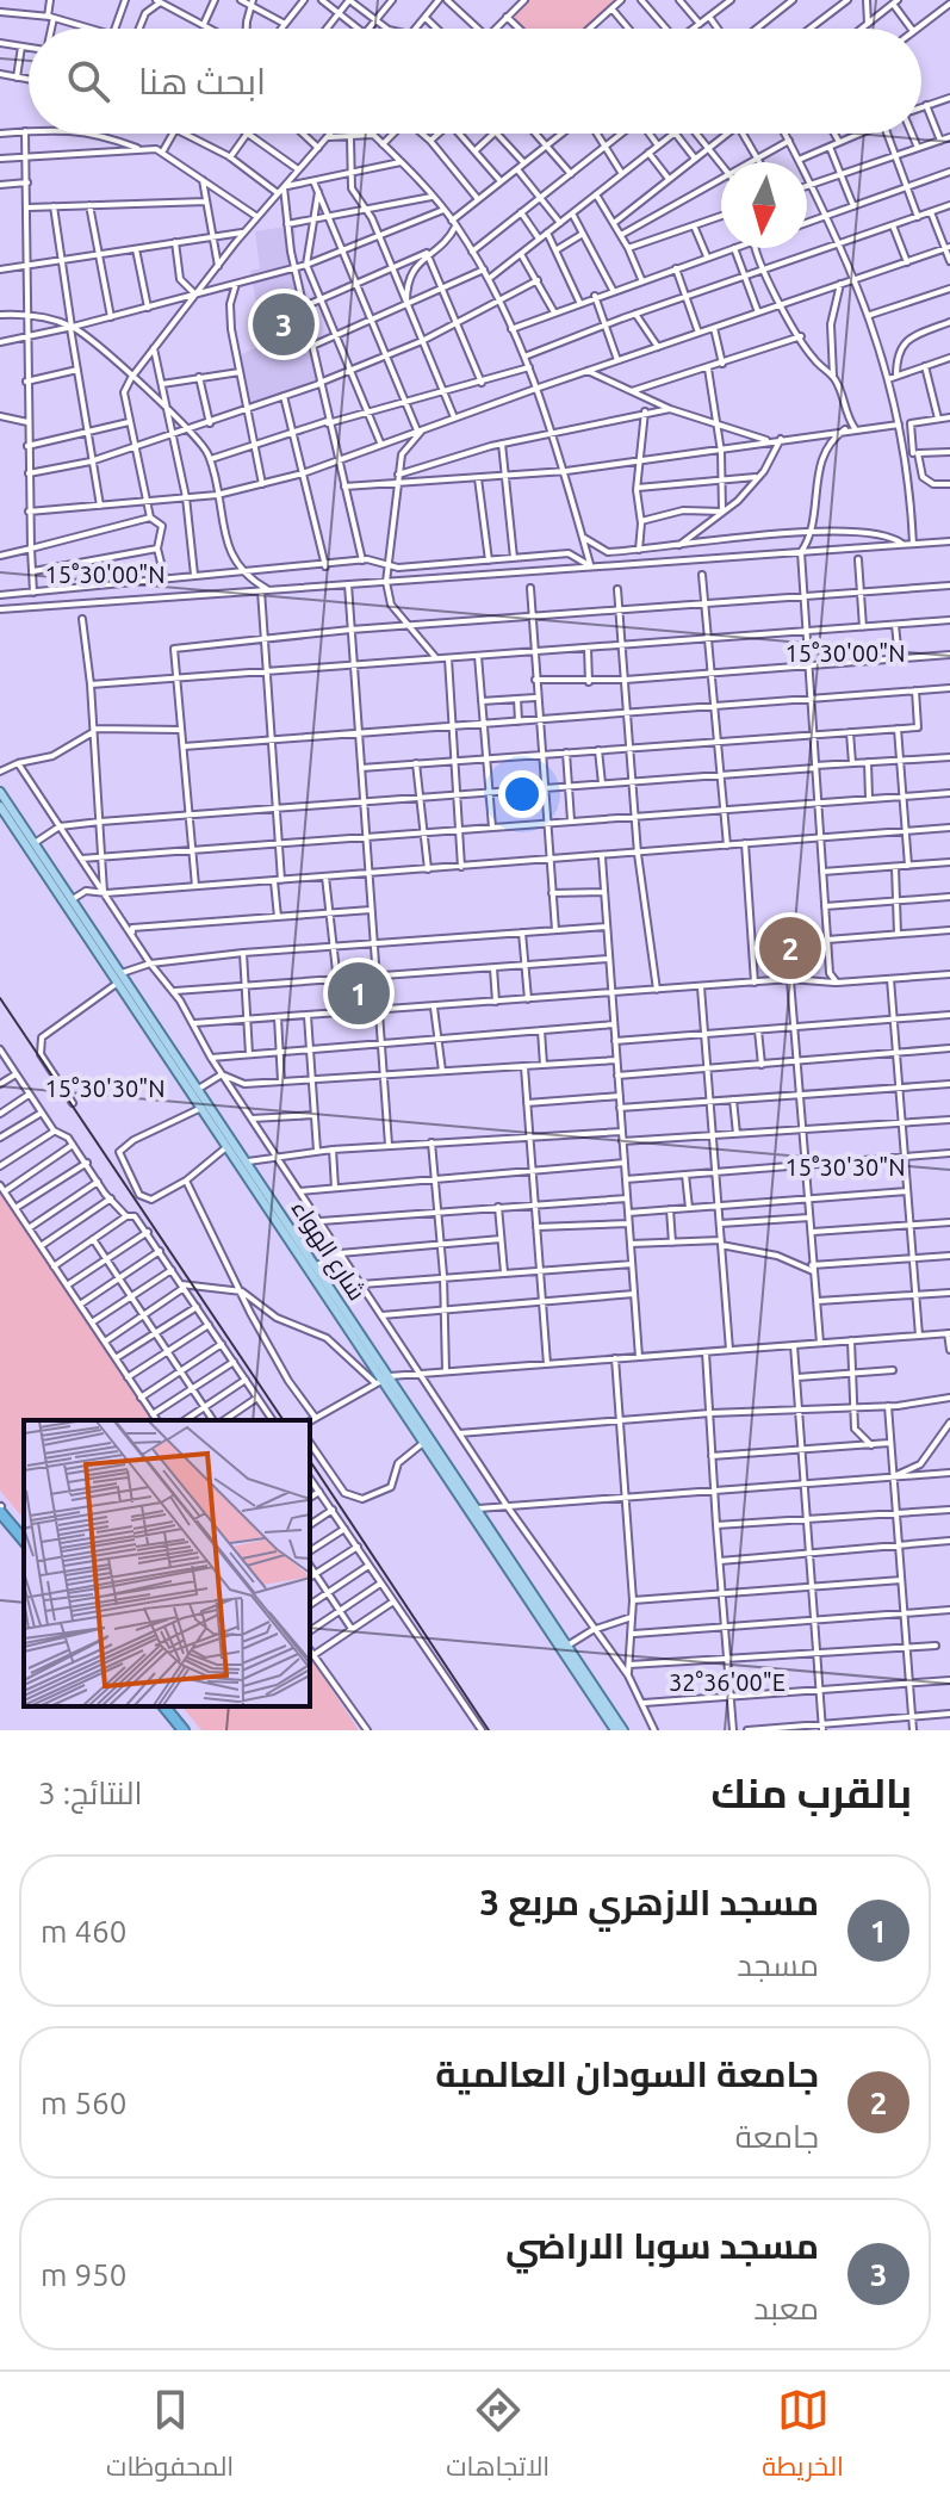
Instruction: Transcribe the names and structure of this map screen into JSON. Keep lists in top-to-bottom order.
{
  "streets": {
    "main road": ["شارع الهواء"]
  },
  "north": "bottom",
  "page": {
    "search": "ابحث هنا",
    "pins": ["3", "2", "1"],
    "heading": ["بالقرب منك", "النتائج: 3"],
    "list": [
      {
        "mark": "1",
        "name": "مسجد الازهري مربع 3",
        "note": "مسجد",
        "value": "460 m"
      },
      {
        "mark": "2",
        "name": "جامعة السودان العالمية",
        "note": "جامعة",
        "value": "560 m"
      },
      {
        "mark": "3",
        "name": "مسجد سوبا الاراضي",
        "note": "معبد",
        "value": "950 m"
      }
    ],
    "nav": ["الخريطة", "الاتجاهات", "المحفوظات"]
  },
  "coordinates": ["15°30'00\"N", "15°30'30\"N", "32°36'00\"E"]
}
